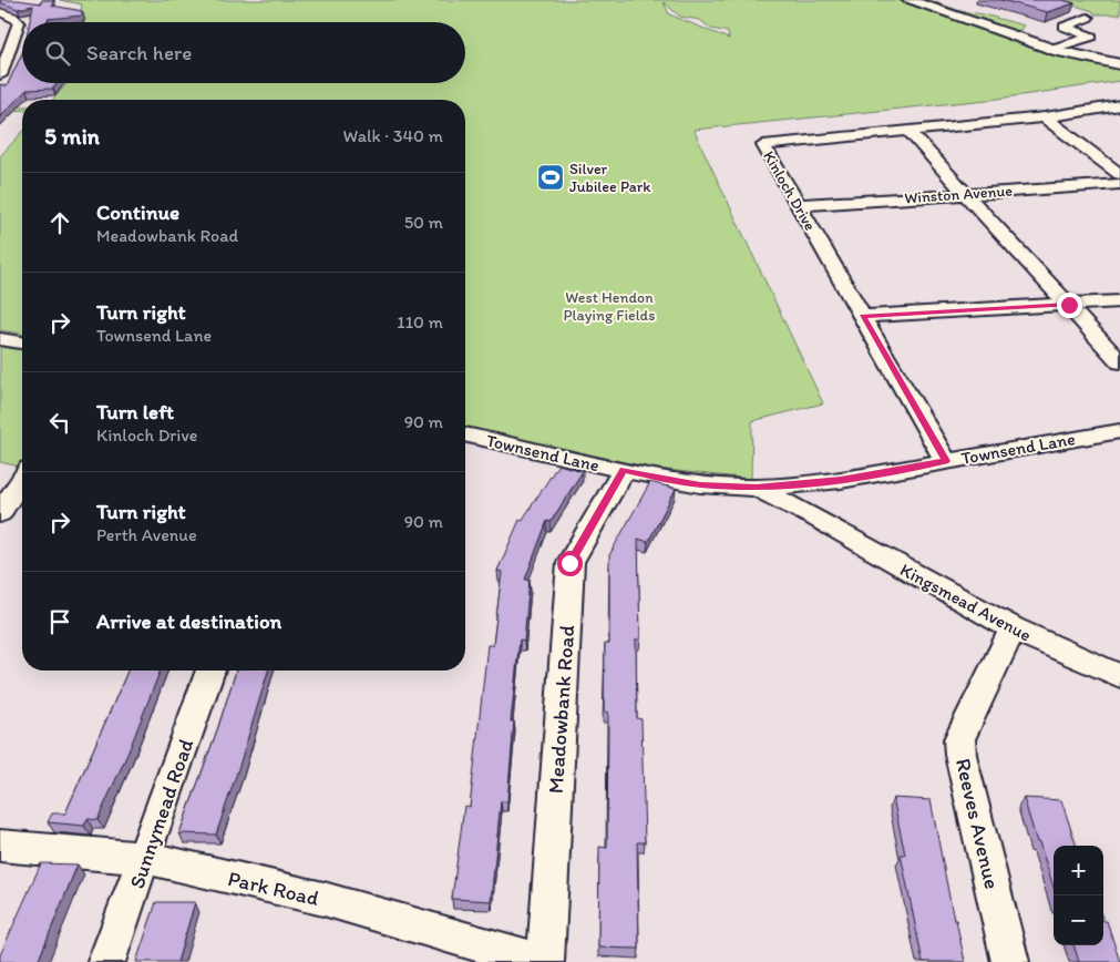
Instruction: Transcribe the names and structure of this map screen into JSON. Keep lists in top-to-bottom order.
{
  "streets": {
    "street": [
      "Kinloch Drive",
      "Winston Avenue",
      "Townsend Lane",
      "Kingsmead Avenue",
      "Meadowbank Road",
      "Sunnymead Road",
      "Reeves Avenue",
      "Park Road"
    ]
  },
  "crossings": [
    ["Kinloch Drive", "Winston Avenue"],
    ["Kinloch Drive", "Townsend Lane"],
    ["Townsend Lane", "Kingsmead Avenue"],
    ["Townsend Lane", "Meadowbank Road"],
    ["Kingsmead Avenue", "Reeves Avenue"],
    ["Meadowbank Road", "Park Road"],
    ["Sunnymead Road", "Park Road"]
  ],
  "parks": ["West Hendon Playing Fields"],
  "places": {
    "sports": ["Silver Jubilee Park"]
  },
  "page": {
    "search": "Search here",
    "heading": ["5 min", "Walk · 340 m"],
    "list": [
      ["Continue", "Meadowbank Road", "50 m"],
      ["Turn right", "Townsend Lane", "110 m"],
      ["Turn left", "Kinloch Drive", "90 m"],
      ["Turn right", "Perth Avenue", "90 m"],
      "Arrive at destination"
    ],
    "map_buttons": ["+", "−"]
  }
}
